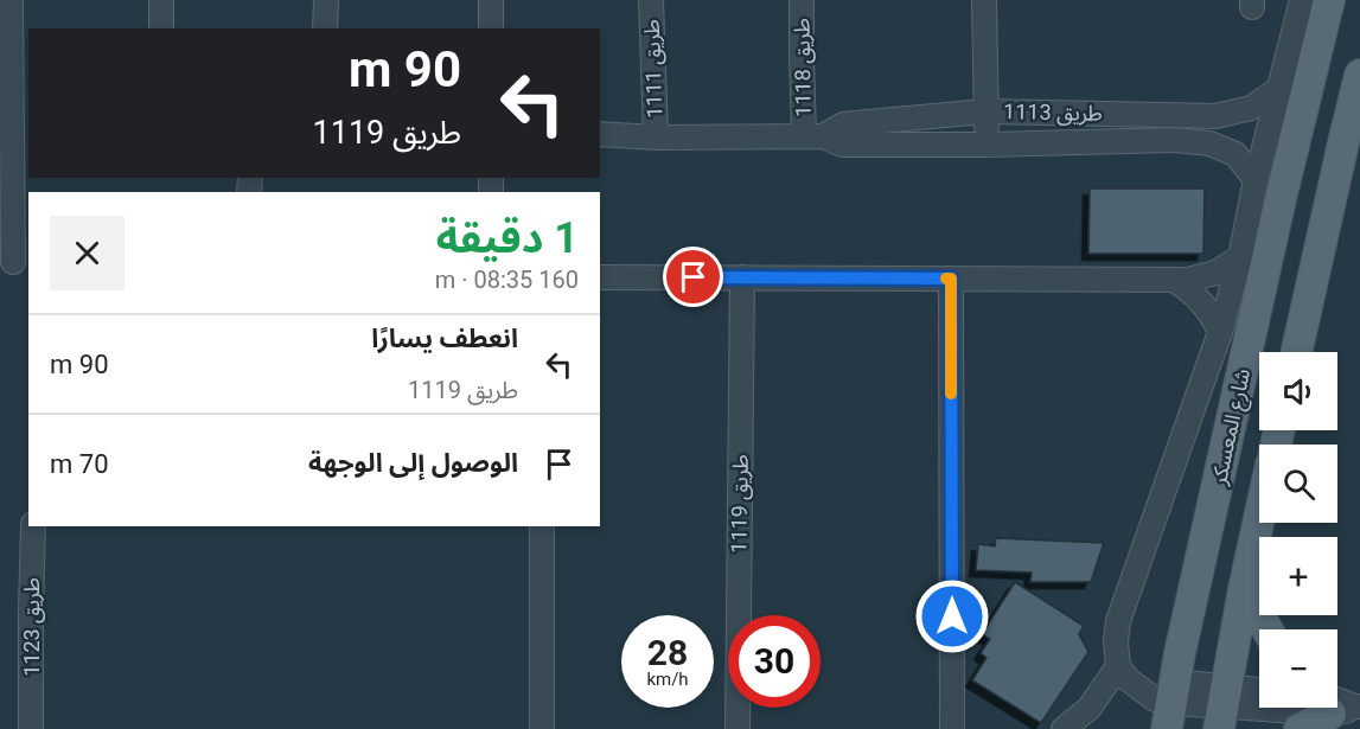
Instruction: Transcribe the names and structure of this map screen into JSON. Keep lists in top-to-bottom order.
{
  "streets": {
    "main road": ["شارع المعسكر"],
    "street": [
      "طريق 1118",
      "طريق 1111",
      "طريق 1113",
      "طريق 1119",
      "طريق 1123"
    ]
  },
  "crossings": [
    ["طريق 1118", "طريق 1113"],
    ["طريق 1111", "طريق 1113"]
  ],
  "page": {
    "turn": ["90 m", "طريق 1119"],
    "heading": ["1 دقيقة", "160 m · 08:35"],
    "list": [
      {
        "name": "انعطف يسارًا",
        "note": "طريق 1119",
        "value": "90 m"
      },
      {
        "name": "الوصول إلى الوجهة",
        "value": "70 m"
      }
    ],
    "map_buttons": ["+", "−"],
    "speed": "28 km/h",
    "limit": "30"
  }
}
